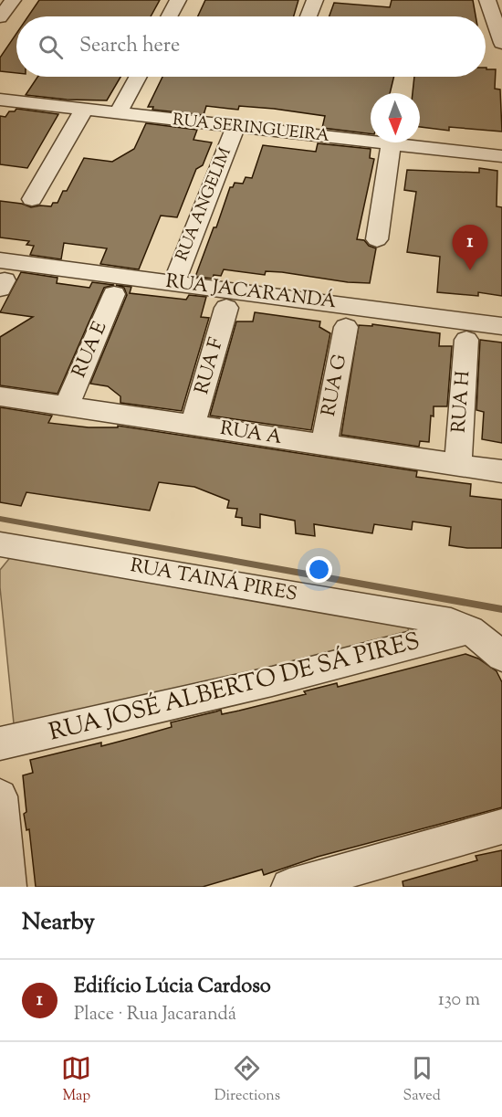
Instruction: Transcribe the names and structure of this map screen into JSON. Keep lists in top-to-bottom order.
{
  "streets": {
    "street": [
      "RUA SERINGUEIRA",
      "RUA ANGELIM",
      "RUA JACARANDÁ",
      "RUA E",
      "RUA F",
      "RUA G",
      "RUA H",
      "RUA A",
      "RUA TAINÁ PIRES",
      "RUA JOSÉ ALBERTO DE SÁ PIRES"
    ]
  },
  "crossings": [
    ["RUA SERINGUEIRA", "RUA ANGELIM"],
    ["RUA ANGELIM", "RUA JACARANDÁ"],
    ["RUA E", "RUA A"],
    ["RUA F", "RUA A"],
    ["RUA G", "RUA A"],
    ["RUA H", "RUA A"],
    ["RUA TAINÁ PIRES", "RUA JOSÉ ALBERTO DE SÁ PIRES"]
  ],
  "north": "bottom",
  "page": {
    "search": "Search here",
    "pins": "1",
    "heading": "Nearby",
    "list": [
      {
        "mark": "1",
        "name": "Edifício Lúcia Cardoso",
        "note": "Place · Rua Jacarandá",
        "value": "130 m"
      }
    ],
    "nav": ["Map", "Directions", "Saved"]
  }
}
